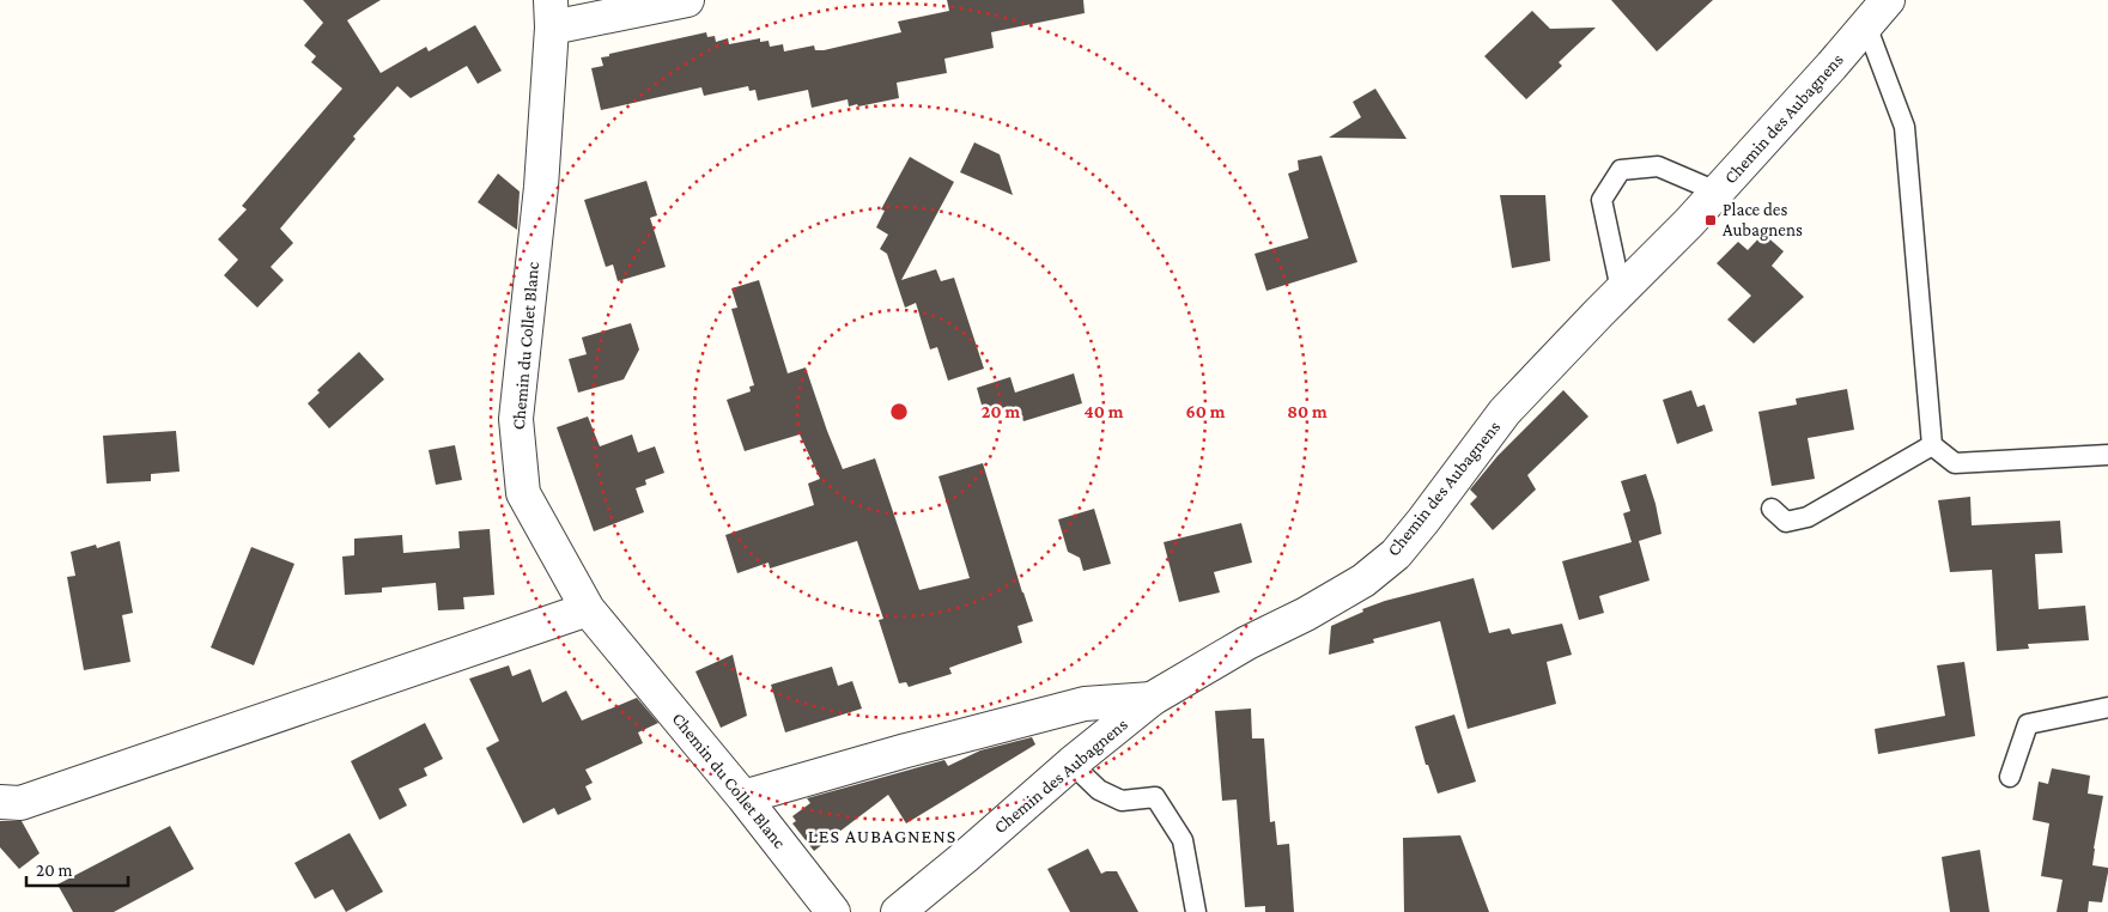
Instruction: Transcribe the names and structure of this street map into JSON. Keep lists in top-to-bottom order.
{
  "streets": {
    "street": ["Chemin des Aubagnens", "Chemin du Collet Blanc"]
  },
  "districts": ["LES AUBAGNENS"],
  "places": {
    "transit": ["Place des Aubagnens"]
  },
  "scale_bar": "20 m",
  "rings": [
    "20 m",
    "40 m",
    "60 m",
    "80 m"
  ]
}
